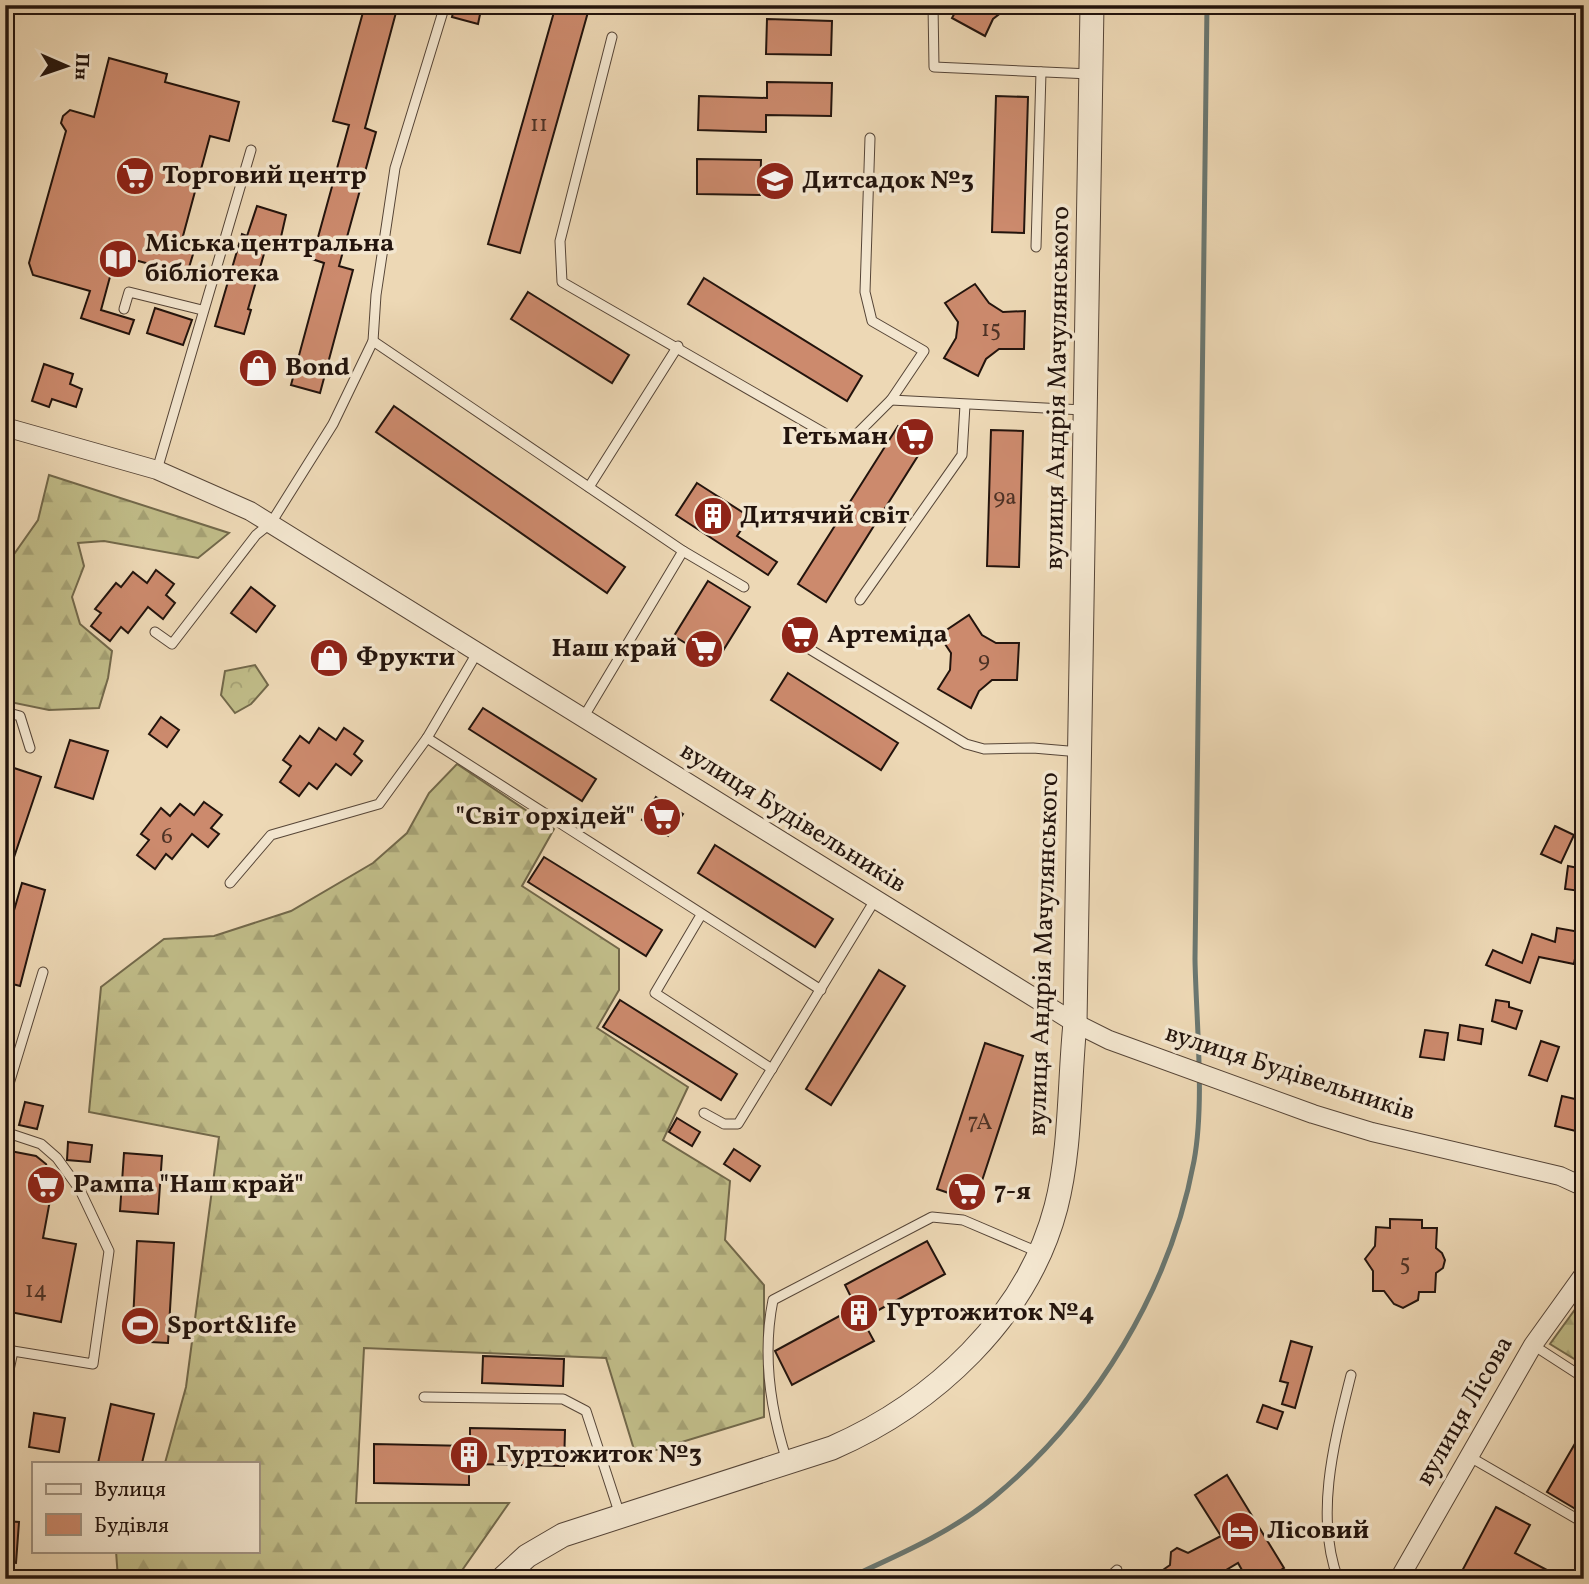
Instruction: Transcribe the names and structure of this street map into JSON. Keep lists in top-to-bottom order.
{
  "streets": {
    "street": ["вулиця Андрія Мачулянського", "вулиця Будівельників", "вулиця Лісова"]
  },
  "crossings": [
    ["вулиця Андрія Мачулянського", "вулиця Будівельників"]
  ],
  "places": {
    "supermarket": [
      "Торговий центр",
      "Гетьман",
      "Артеміда",
      "Наш край",
      "\"Світ орхідей\"",
      "Рампа \"Наш край\"",
      "7-я"
    ],
    "school or university": ["Дитсадок №3"],
    "library": ["Міська центральна бібліотека"],
    "shop": ["Bond", "Фрукти"],
    "building": ["Дитячий світ", "Гуртожиток №4", "Гуртожиток №3"],
    "sports": ["Sport&life"],
    "hotel": ["Лісовий"]
  },
  "house_numbers": [
    "11",
    "15",
    "9а",
    "9",
    "6",
    "7А",
    "5",
    "14"
  ],
  "legend": ["Вулиця", "Будівля"],
  "north": "right"
}
